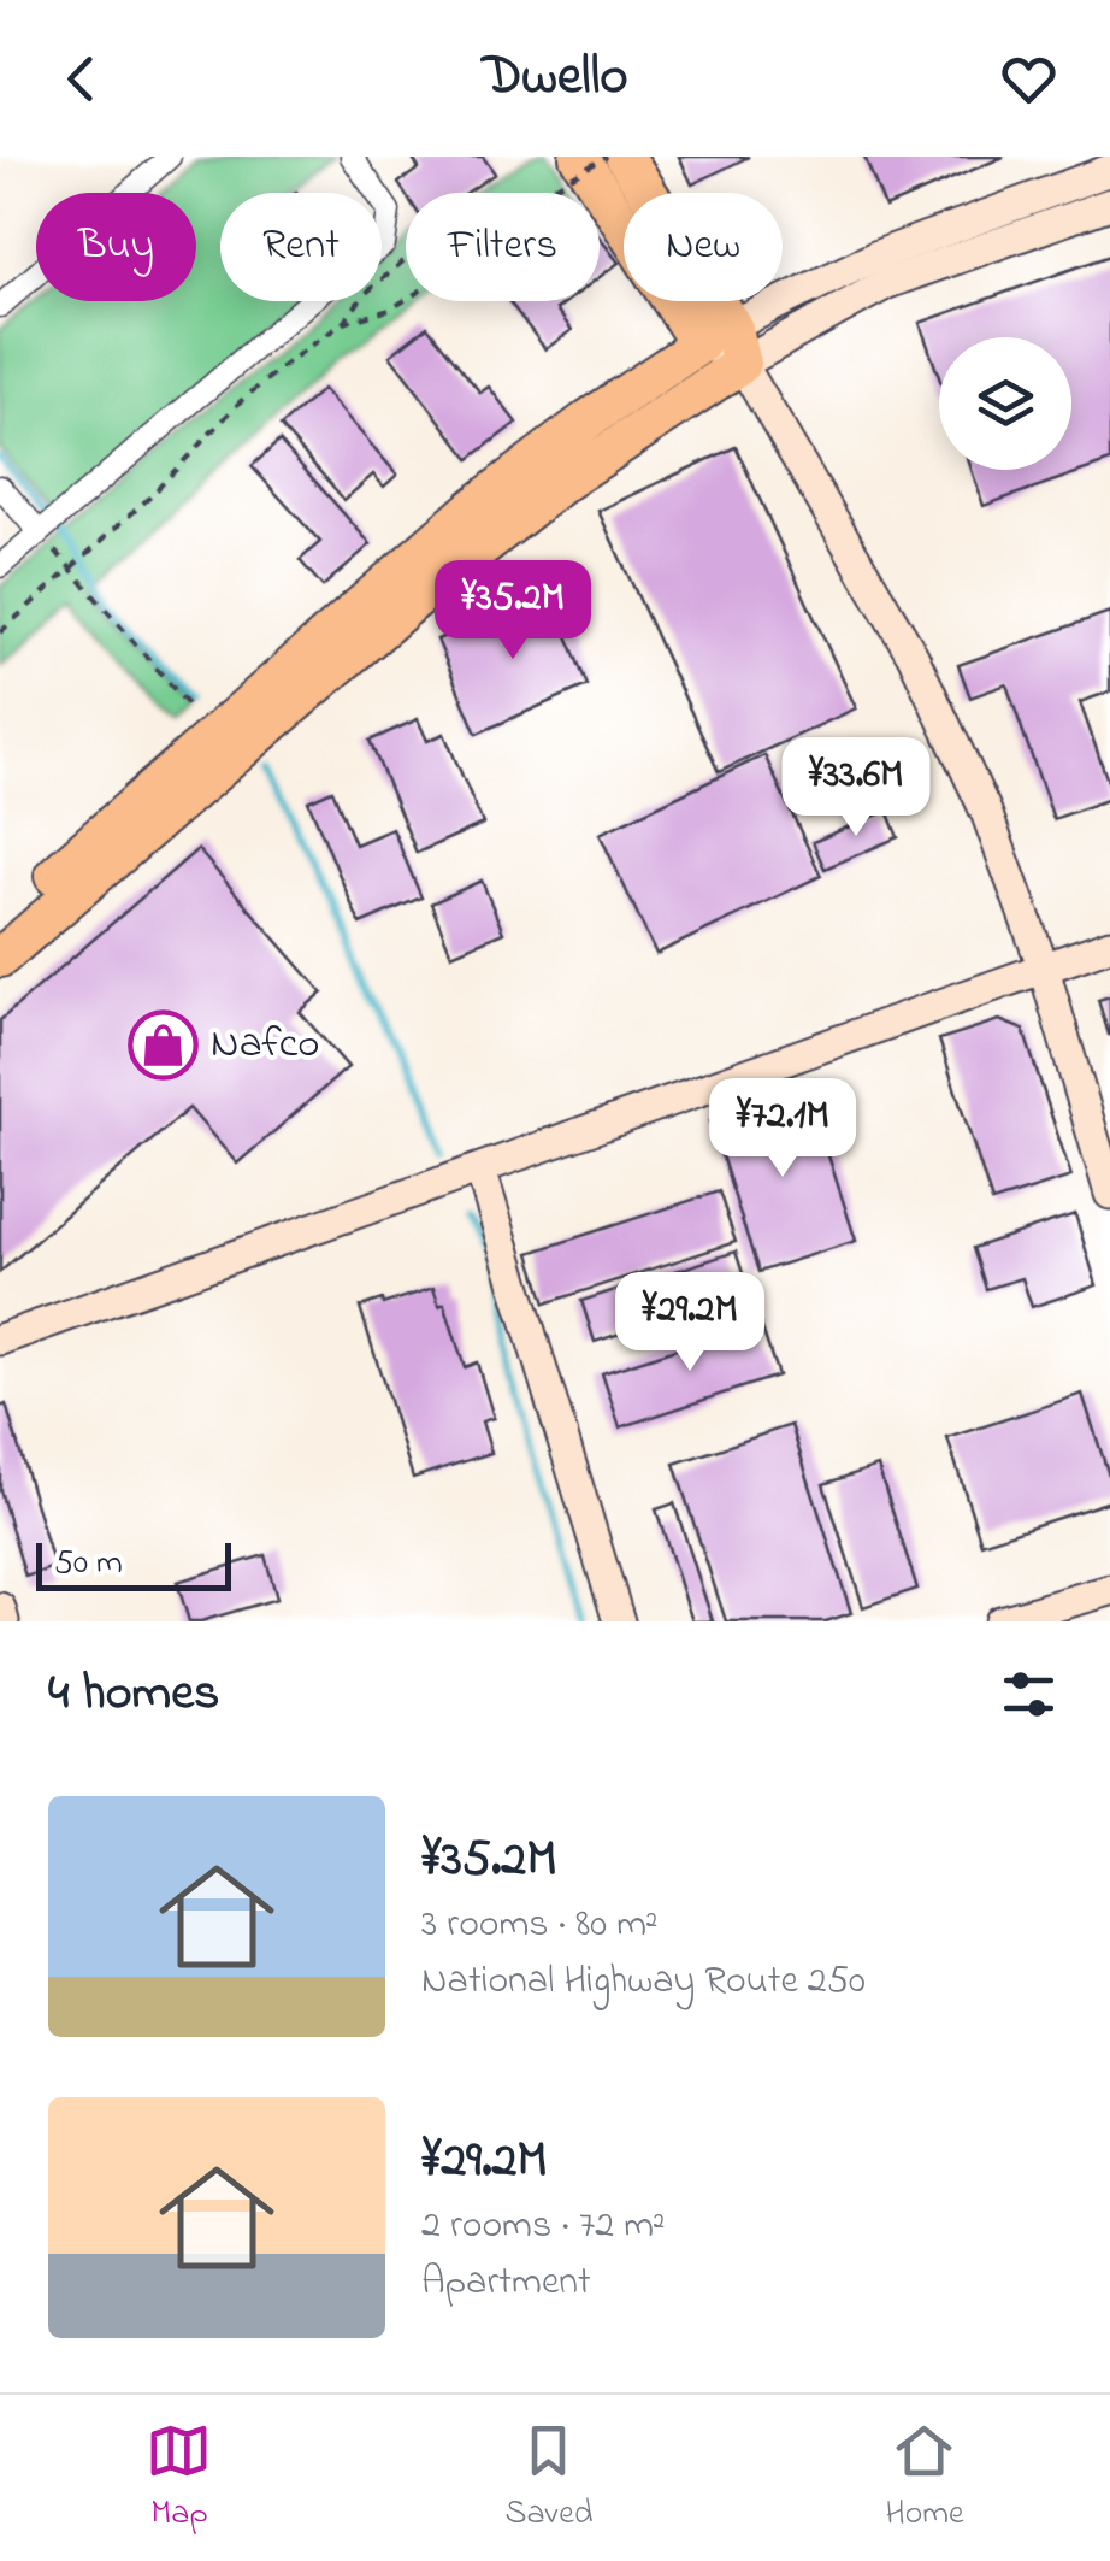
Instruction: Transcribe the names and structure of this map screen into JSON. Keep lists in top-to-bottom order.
{
  "places": {
    "shop": ["Nafco"]
  },
  "scale_bar": "50 m",
  "page": {
    "header": "Dwello",
    "chip": [
      "Buy",
      "Rent",
      "Filters",
      "New"
    ],
    "price": [
      "¥35.2M",
      "¥33.6M",
      "¥72.1M",
      "¥29.2M"
    ],
    "scale": "50 m",
    "heading": "4 homes",
    "list": [
      {
        "name": "¥35.2M",
        "note": "3 rooms · 80 m² · National Highway Route 250"
      },
      {
        "name": "¥29.2M",
        "note": "2 rooms · 72 m² · Apartment"
      }
    ],
    "tabs": ["Map", "Saved", "Home"]
  }
}
